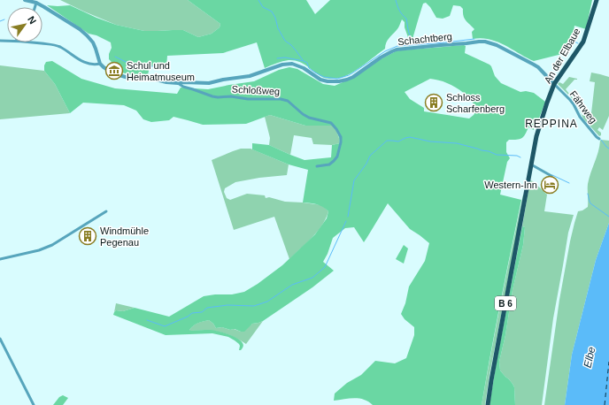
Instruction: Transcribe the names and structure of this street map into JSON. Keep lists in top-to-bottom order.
{
  "streets": {
    "main road": ["An der Elbaue", "B 6"],
    "street": ["Schachtberg", "Schloßweg", "Fährweg"]
  },
  "crossings": [
    ["Schachtberg", "An der Elbaue"],
    ["Schachtberg", "Schloßweg"],
    ["Schachtberg", "Fährweg"],
    ["An der Elbaue", "Fährweg"]
  ],
  "districts": ["REPPINA"],
  "water": ["Elbe"],
  "places": {
    "museum": ["Schul und Heimatmuseum"],
    "building": ["Schloss Scharfenberg", "Windmühle Pegenau"],
    "hotel": ["Western-Inn"]
  },
  "north": "top right"
}
